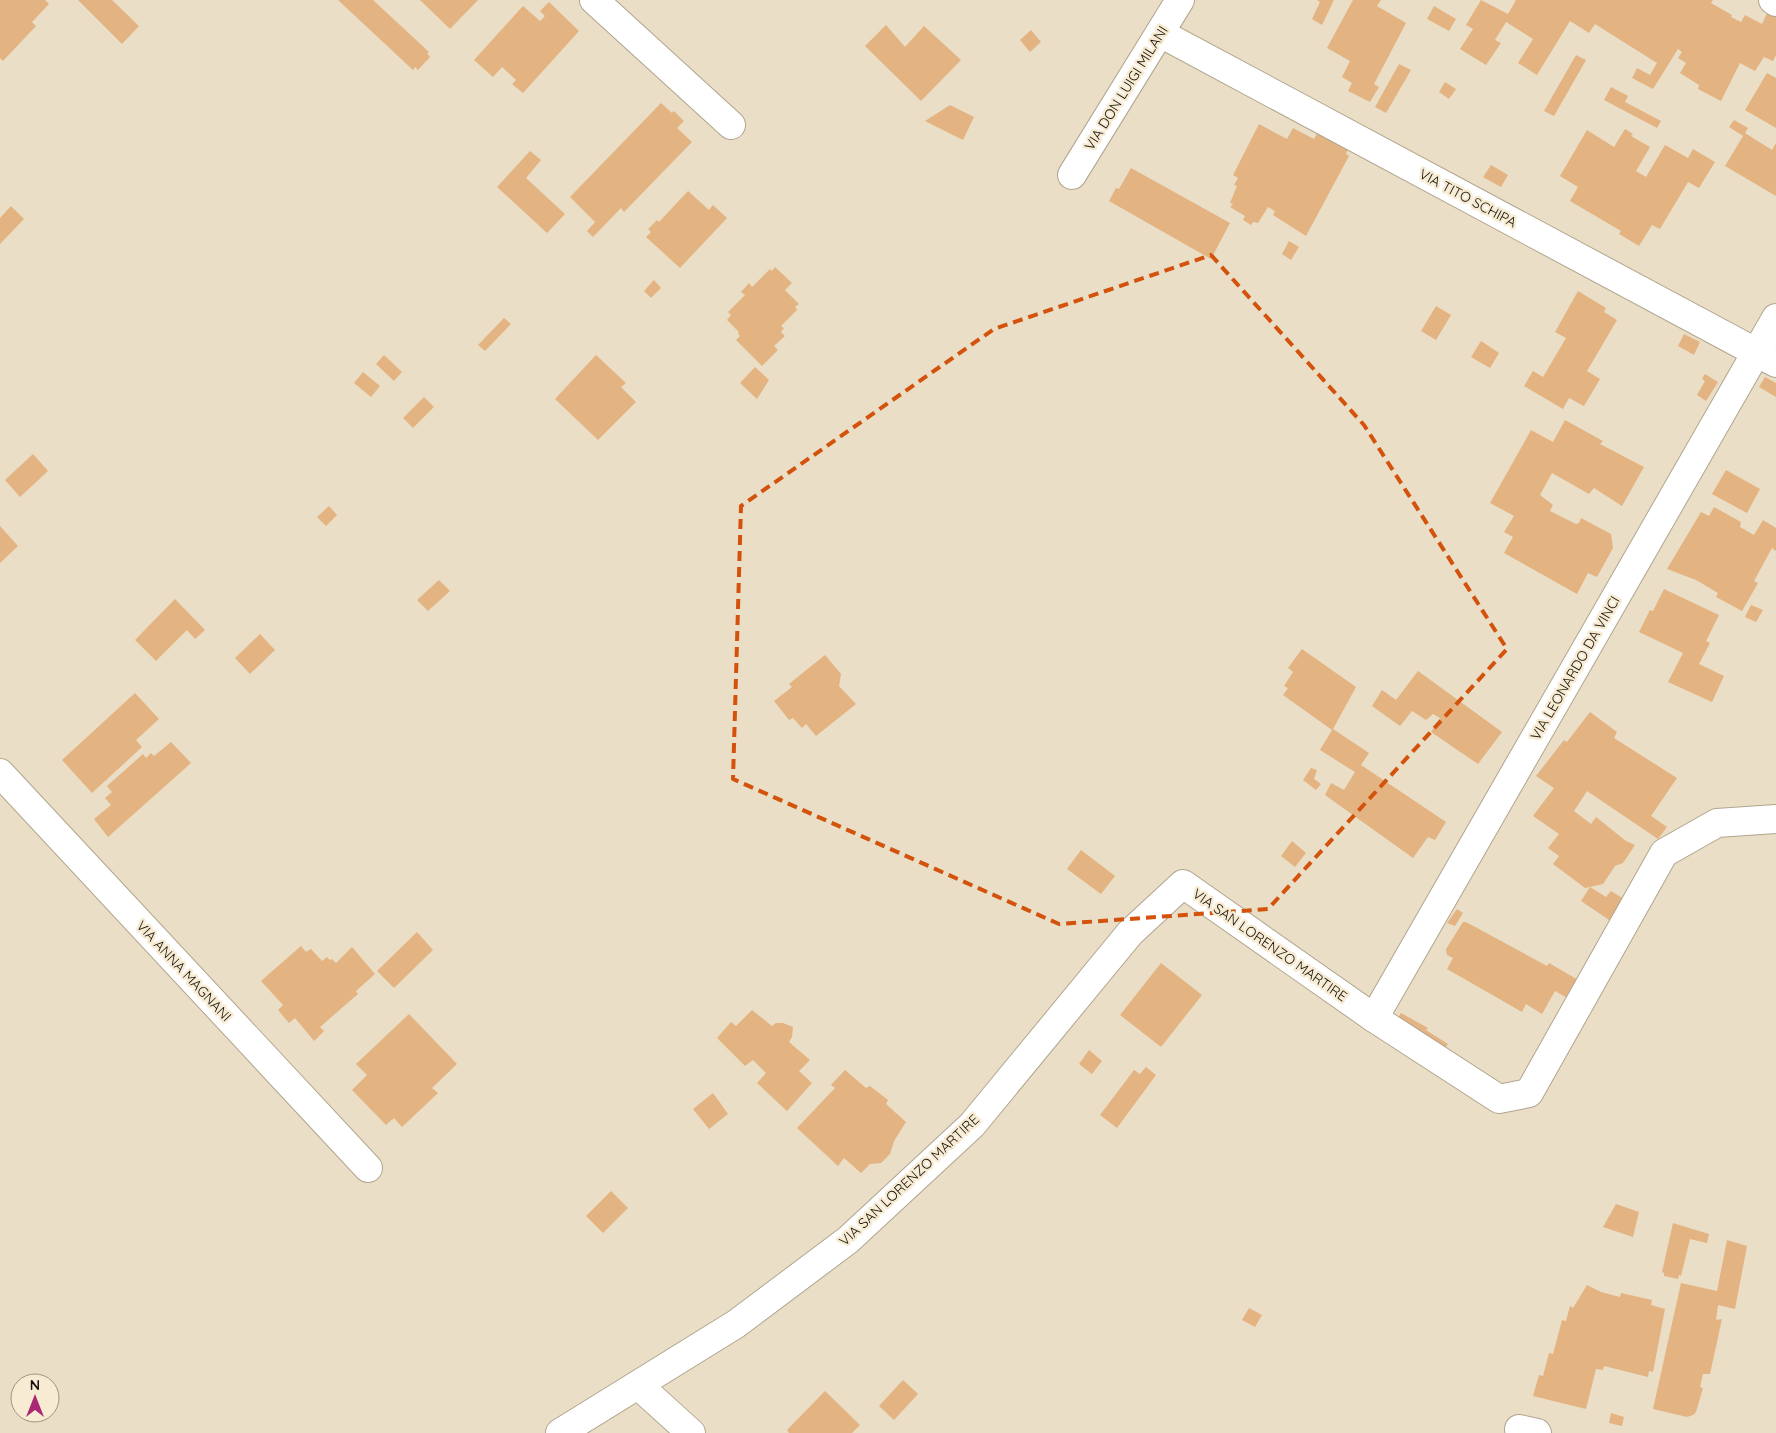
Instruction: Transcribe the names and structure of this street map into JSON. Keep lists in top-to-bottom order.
{
  "streets": {
    "street": [
      "VIA DON LUIGI MILANI",
      "VIA TITO SCHIPA",
      "VIA LEONARDO DA VINCI",
      "VIA SAN LORENZO MARTIRE",
      "VIA ANNA MAGNANI"
    ]
  },
  "crossings": [
    ["VIA DON LUIGI MILANI", "VIA TITO SCHIPA"],
    ["VIA TITO SCHIPA", "VIA LEONARDO DA VINCI"],
    ["VIA LEONARDO DA VINCI", "VIA SAN LORENZO MARTIRE"]
  ],
  "north": "top"
}
